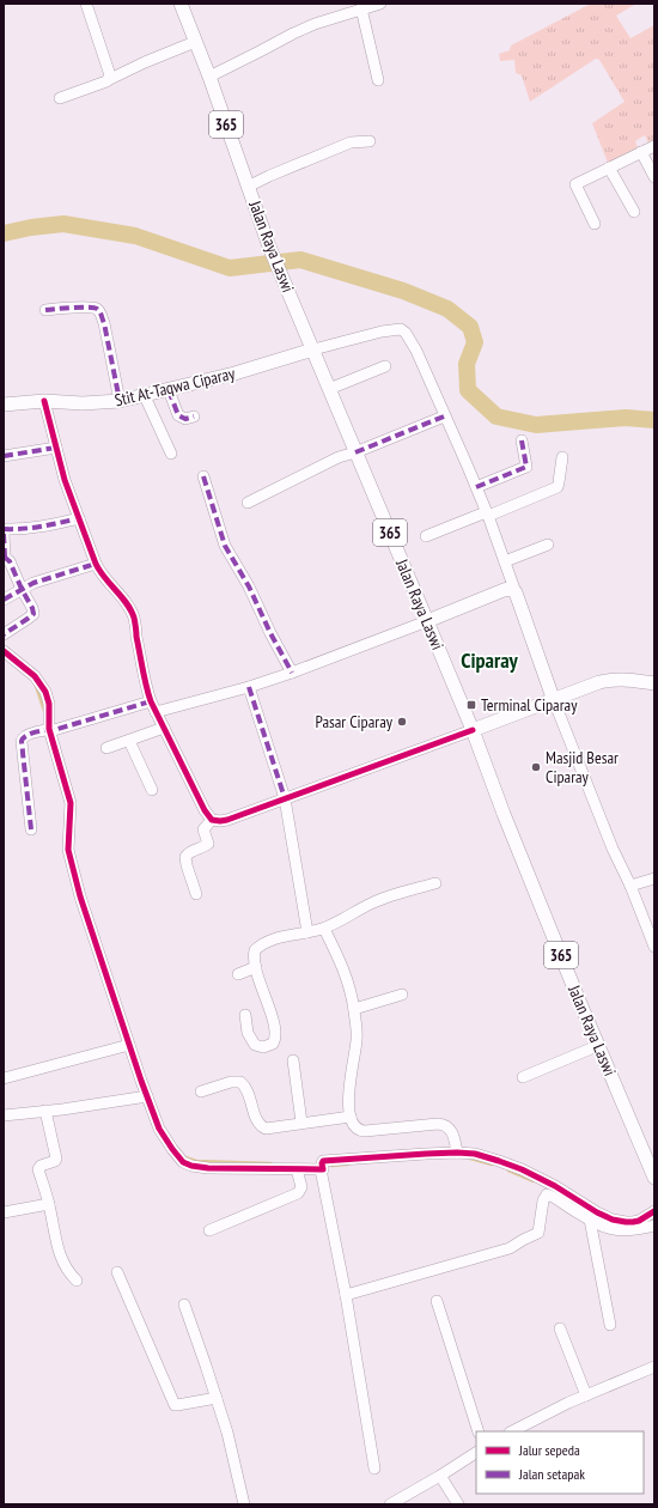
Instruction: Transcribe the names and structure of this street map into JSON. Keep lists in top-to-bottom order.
{
  "streets": {
    "main road": ["365", "Jalan Raya Laswi", "Stit At-Taqwa Ciparay"]
  },
  "crossings": [
    ["Jalan Raya Laswi", "Stit At-Taqwa Ciparay"]
  ],
  "districts": ["Ciparay"],
  "places": {
    "transit": ["Terminal Ciparay"],
    "other": ["Pasar Ciparay", "Masjid Besar Ciparay"]
  },
  "legend": ["Jalur sepeda", "Jalan setapak"]
}
